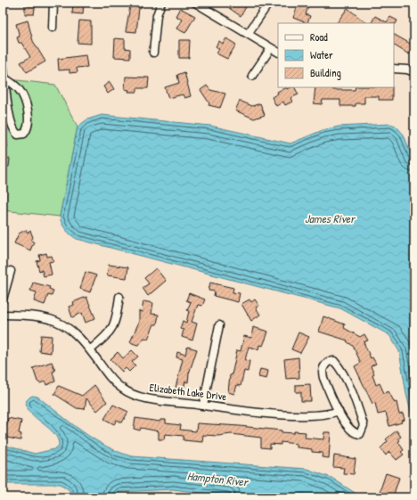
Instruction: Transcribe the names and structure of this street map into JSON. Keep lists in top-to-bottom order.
{
  "streets": {
    "street": ["Elizabeth Lake Drive"]
  },
  "water": ["James River", "Hampton River"],
  "legend": ["Road", "Water", "Building"]
}
